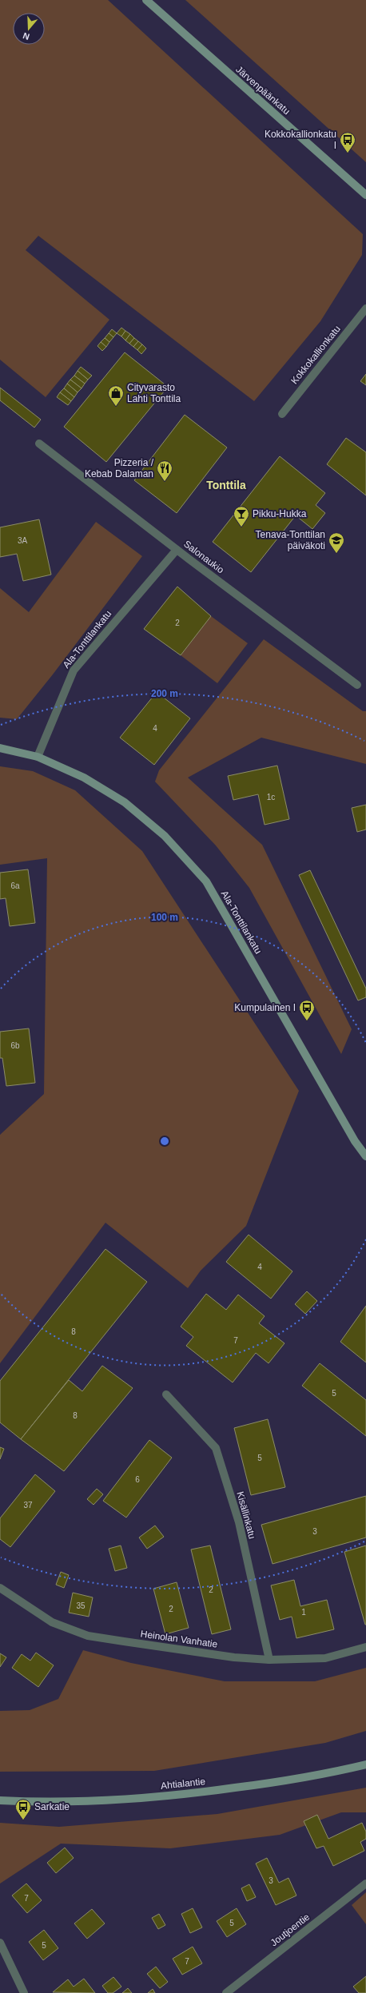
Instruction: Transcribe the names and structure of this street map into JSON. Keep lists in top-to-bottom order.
{
  "streets": {
    "street": [
      "Järvenpäänkatu",
      "Kokkokallionkatu",
      "Salonaukio",
      "Ala-Tonttilankatu",
      "Kisällinkatu",
      "Heinolan Vanhatie",
      "Ahtialantie",
      "Joutjoentie"
    ]
  },
  "crossings": [
    ["Salonaukio", "Ala-Tonttilankatu"],
    ["Kisällinkatu", "Heinolan Vanhatie"]
  ],
  "districts": ["Tonttila"],
  "places": {
    "bus stop": ["Kokkokallionkatu I", "Kumpulainen I", "Sarkatie"],
    "shop": ["Cityvarasto Lahti Tonttila"],
    "restaurant": ["Pizzeria / Kebab Dalaman"],
    "bar": ["Pikku-Hukka"],
    "school or university": ["Tenava-Tonttilan päiväkoti"]
  },
  "house_numbers": [
    "3A",
    "2",
    "4",
    "1c",
    "6a",
    "6b",
    "4",
    "8",
    "7",
    "5",
    "8",
    "5",
    "6",
    "37",
    "3",
    "2",
    "35",
    "2",
    "1",
    "3",
    "7",
    "5",
    "5",
    "7"
  ],
  "north": "bottom",
  "rings": ["200 m", "100 m"]
}
